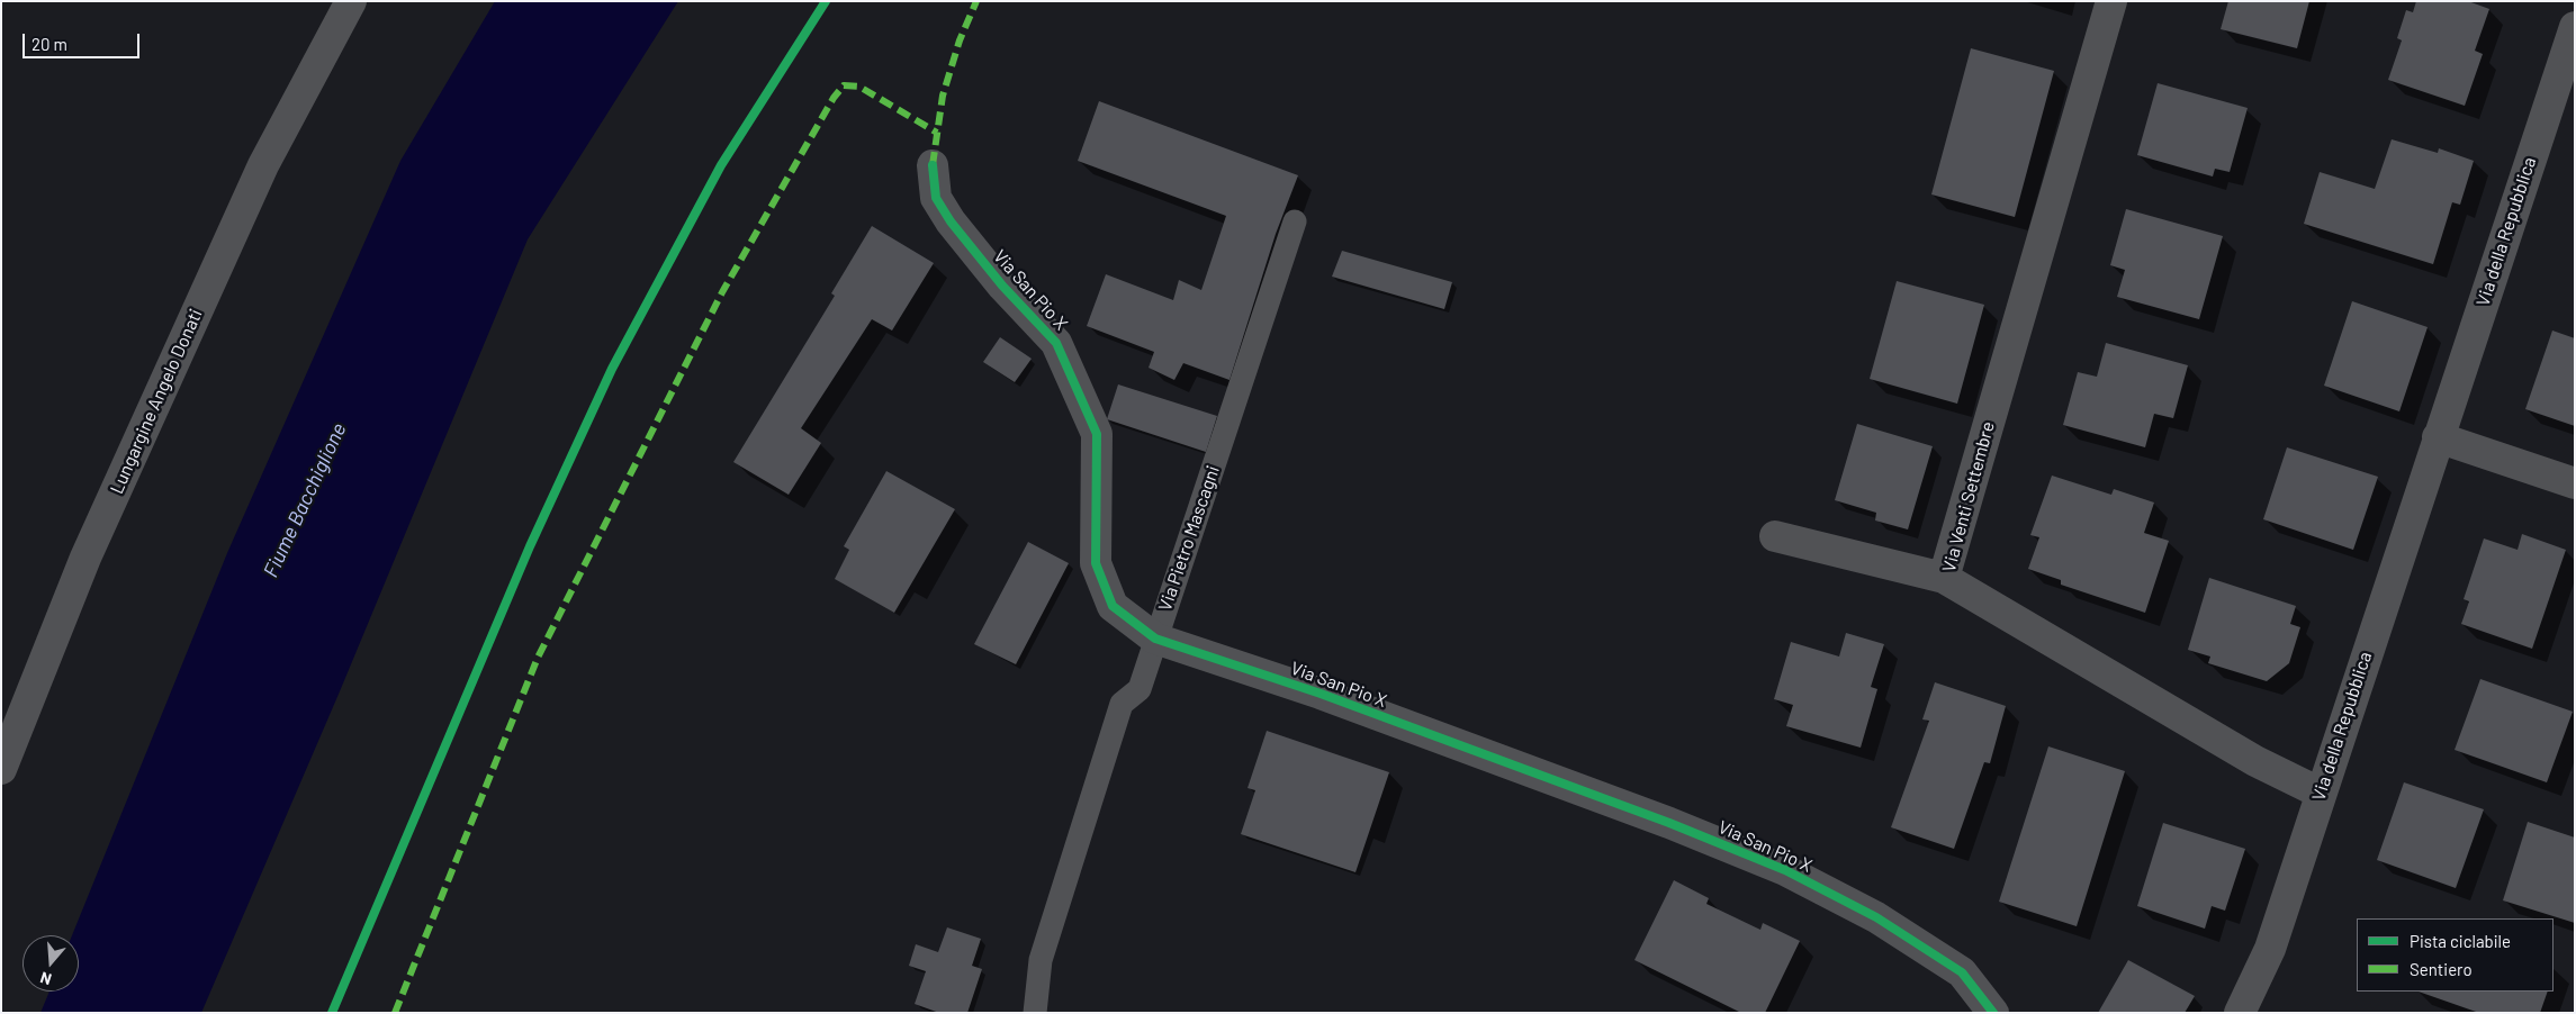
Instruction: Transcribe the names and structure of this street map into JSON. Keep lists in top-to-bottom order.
{
  "streets": {
    "street": [
      "Via della Repubblica",
      "Via San Pio X",
      "Lungargine Angelo Donati",
      "Via Venti Settembre"
    ],
    "lane": ["Via Pietro Mascagni"]
  },
  "crossings": [
    ["Via della Repubblica", "Via Venti Settembre"],
    ["Via San Pio X", "Via Pietro Mascagni"]
  ],
  "water": ["Fiume Bacchiglione"],
  "legend": ["Pista ciclabile", "Sentiero"],
  "scale_bar": "20 m",
  "north": "bottom"
}
